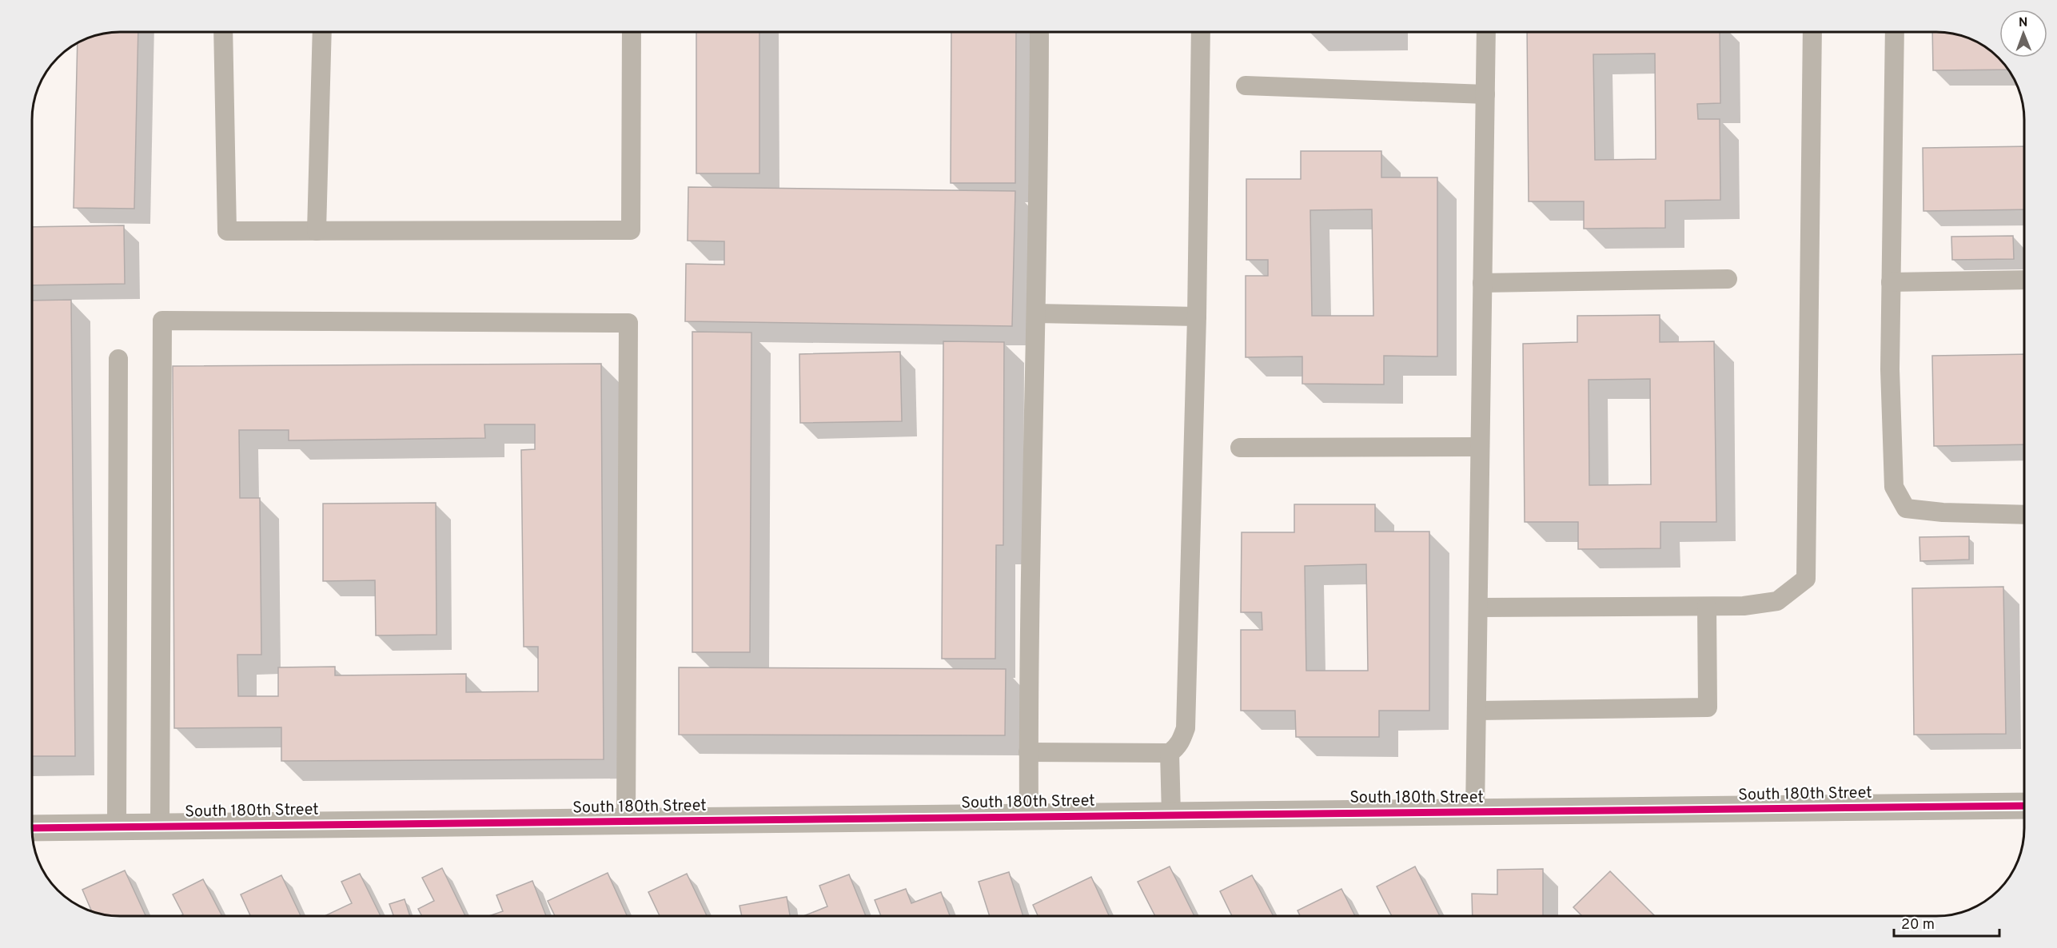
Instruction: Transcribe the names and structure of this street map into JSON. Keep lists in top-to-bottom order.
{
  "streets": {
    "street": ["South 180th Street"]
  },
  "scale_bar": "20 m",
  "north": "top"
}
